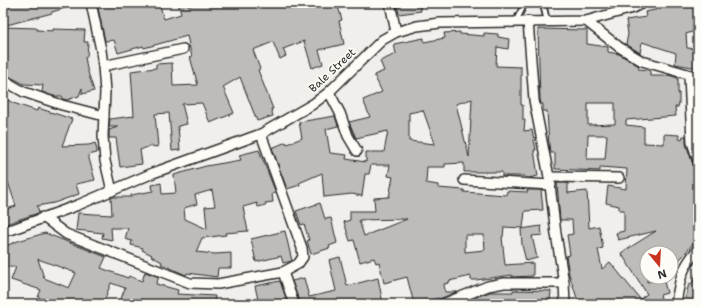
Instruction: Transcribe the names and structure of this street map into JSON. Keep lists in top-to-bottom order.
{
  "streets": {
    "street": ["Bale Street"]
  },
  "north": "bottom"
}
